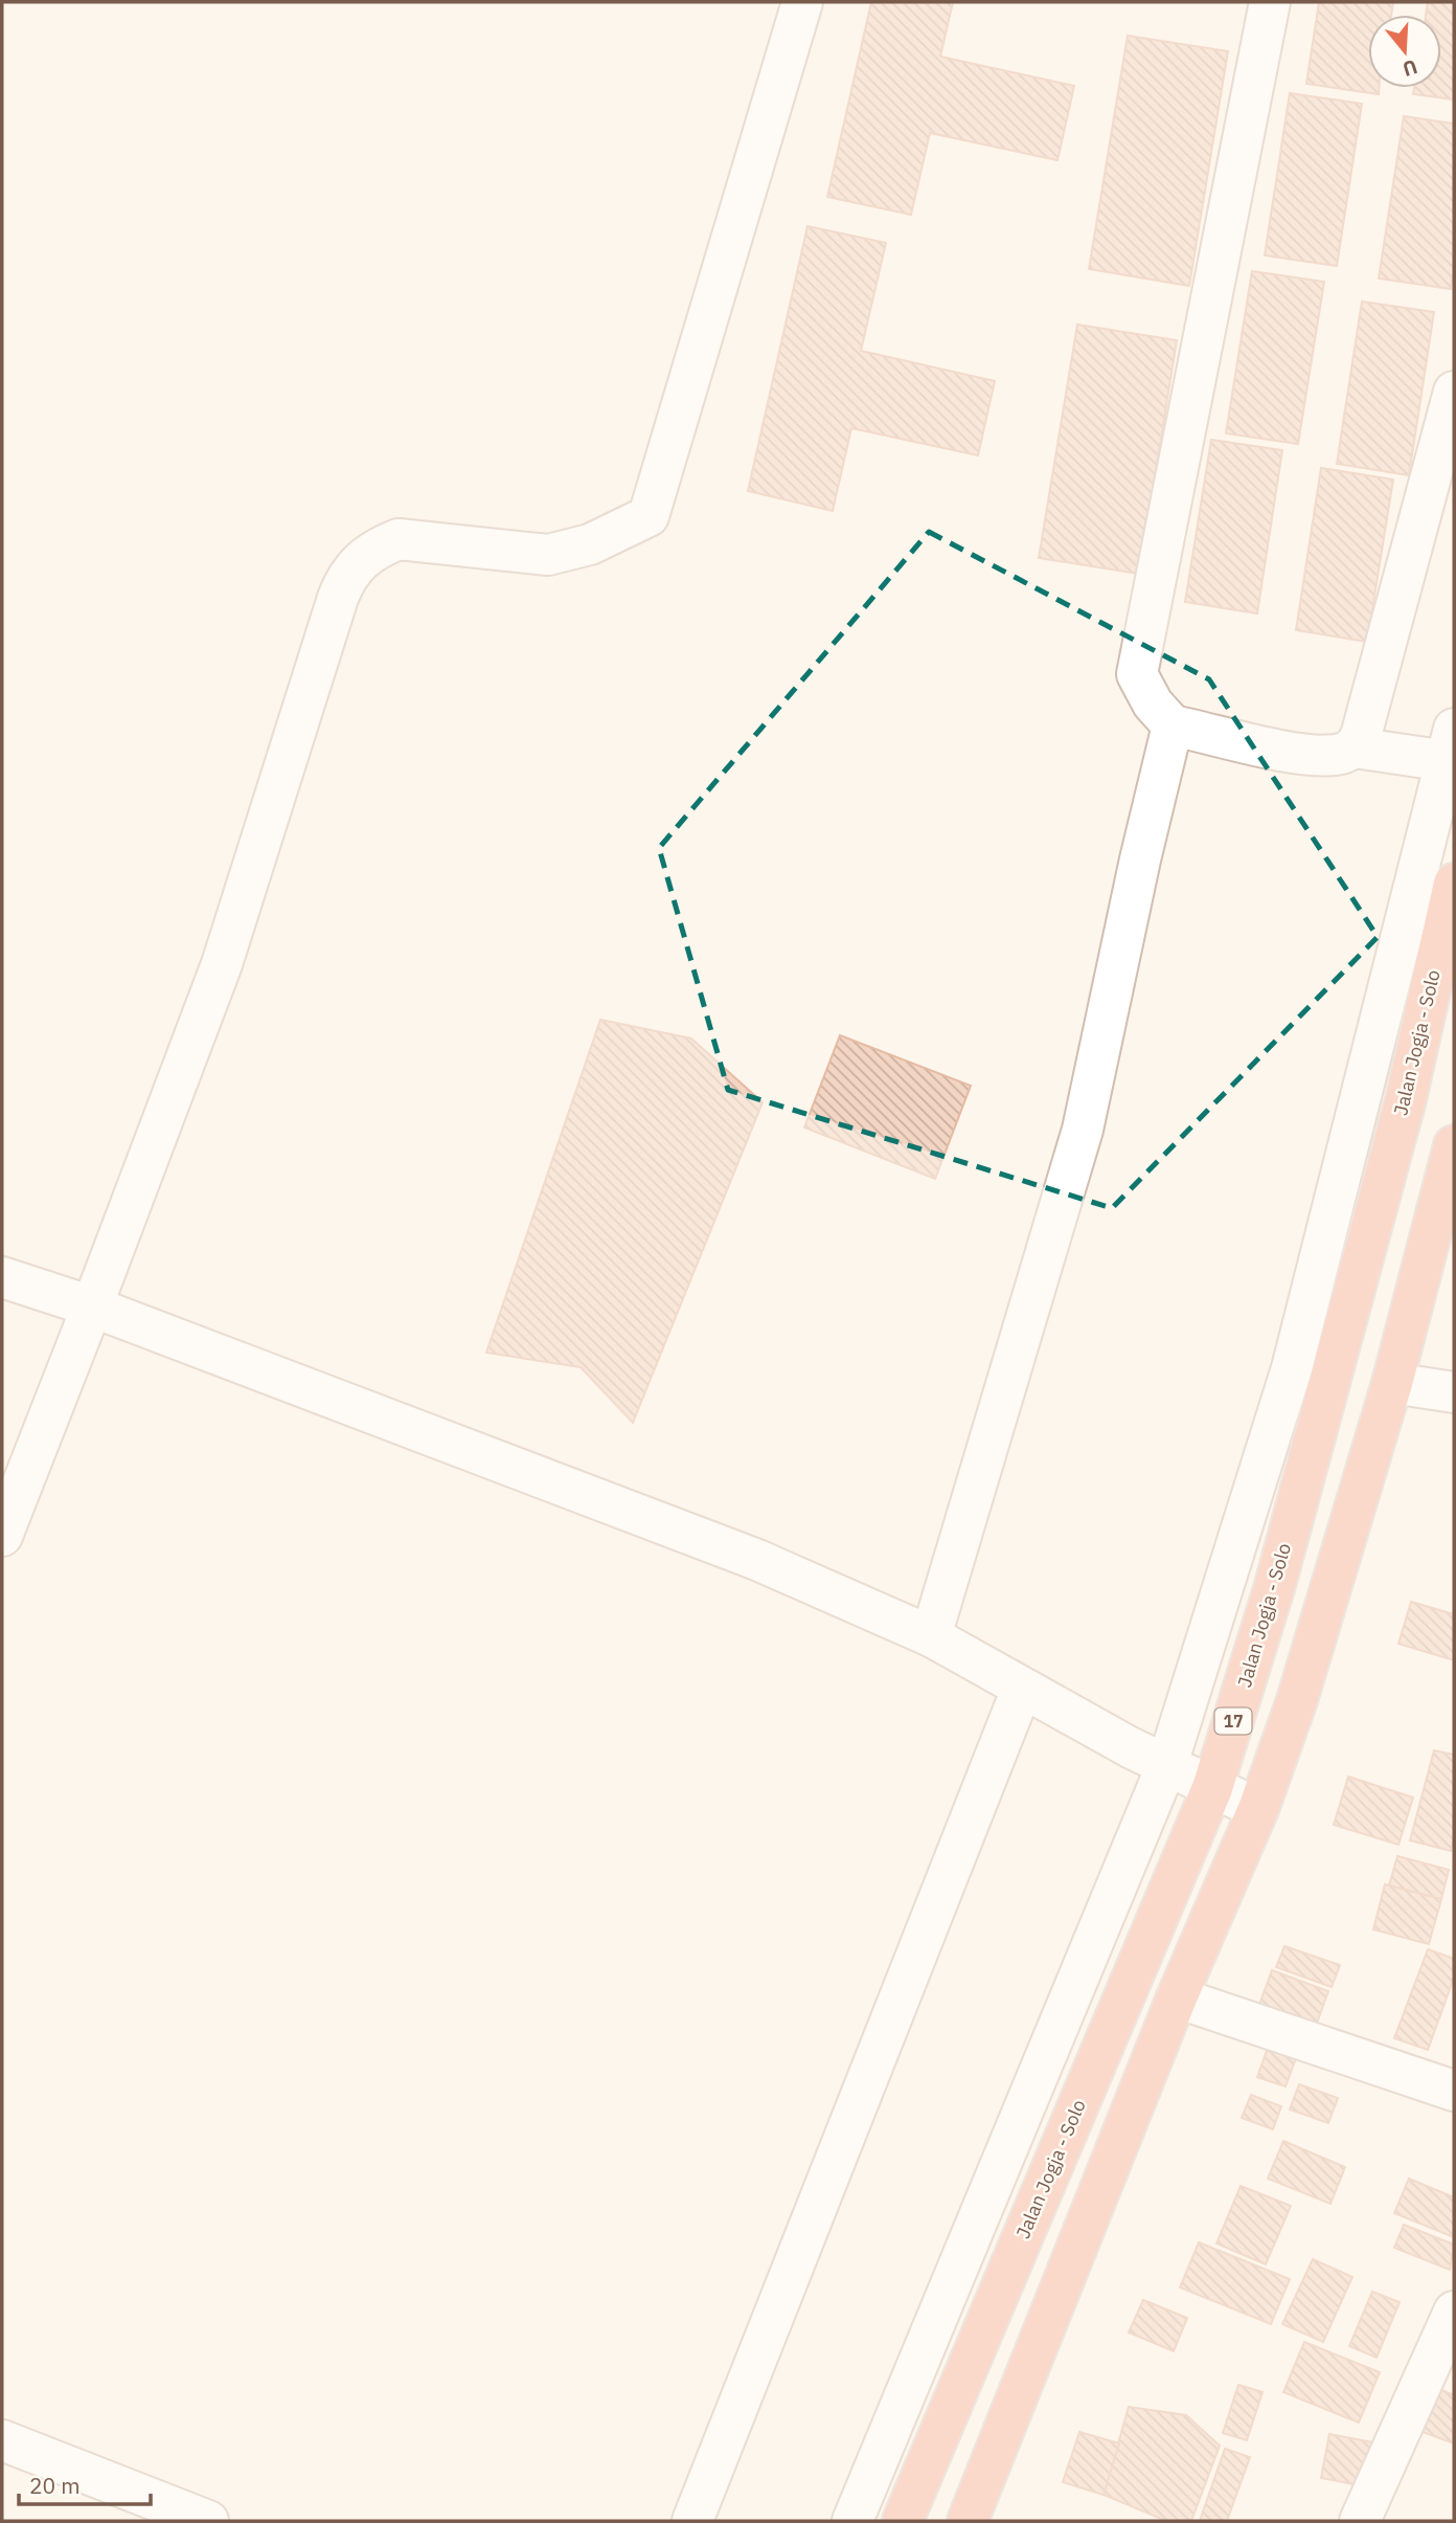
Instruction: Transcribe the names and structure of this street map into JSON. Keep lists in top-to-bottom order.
{
  "streets": {
    "highway": ["Jalan Jogja - Solo", "17"]
  },
  "scale_bar": "20 m",
  "north": "bottom"
}
